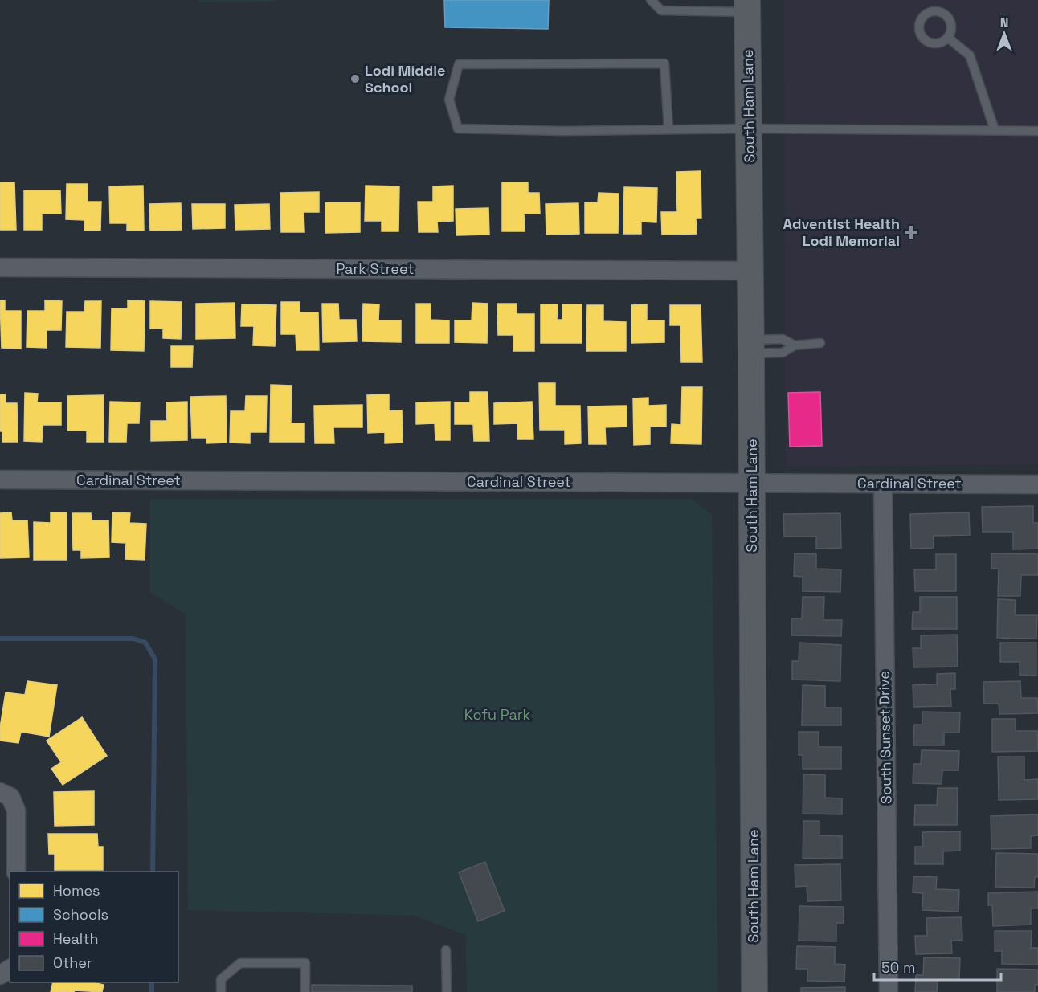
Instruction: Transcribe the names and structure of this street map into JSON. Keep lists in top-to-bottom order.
{
  "streets": {
    "main road": ["South Ham Lane"],
    "street": ["Park Street", "Cardinal Street", "South Sunset Drive"]
  },
  "crossings": [
    ["South Ham Lane", "Park Street"],
    ["South Ham Lane", "Cardinal Street"],
    ["Cardinal Street", "South Sunset Drive"]
  ],
  "parks": ["Kofu Park"],
  "places": {
    "other": ["Lodi Middle School"],
    "health": ["Adventist Health Lodi Memorial"]
  },
  "legend": [
    "Homes",
    "Schools",
    "Health",
    "Other"
  ],
  "scale_bar": "50 m",
  "north": "top"
}
